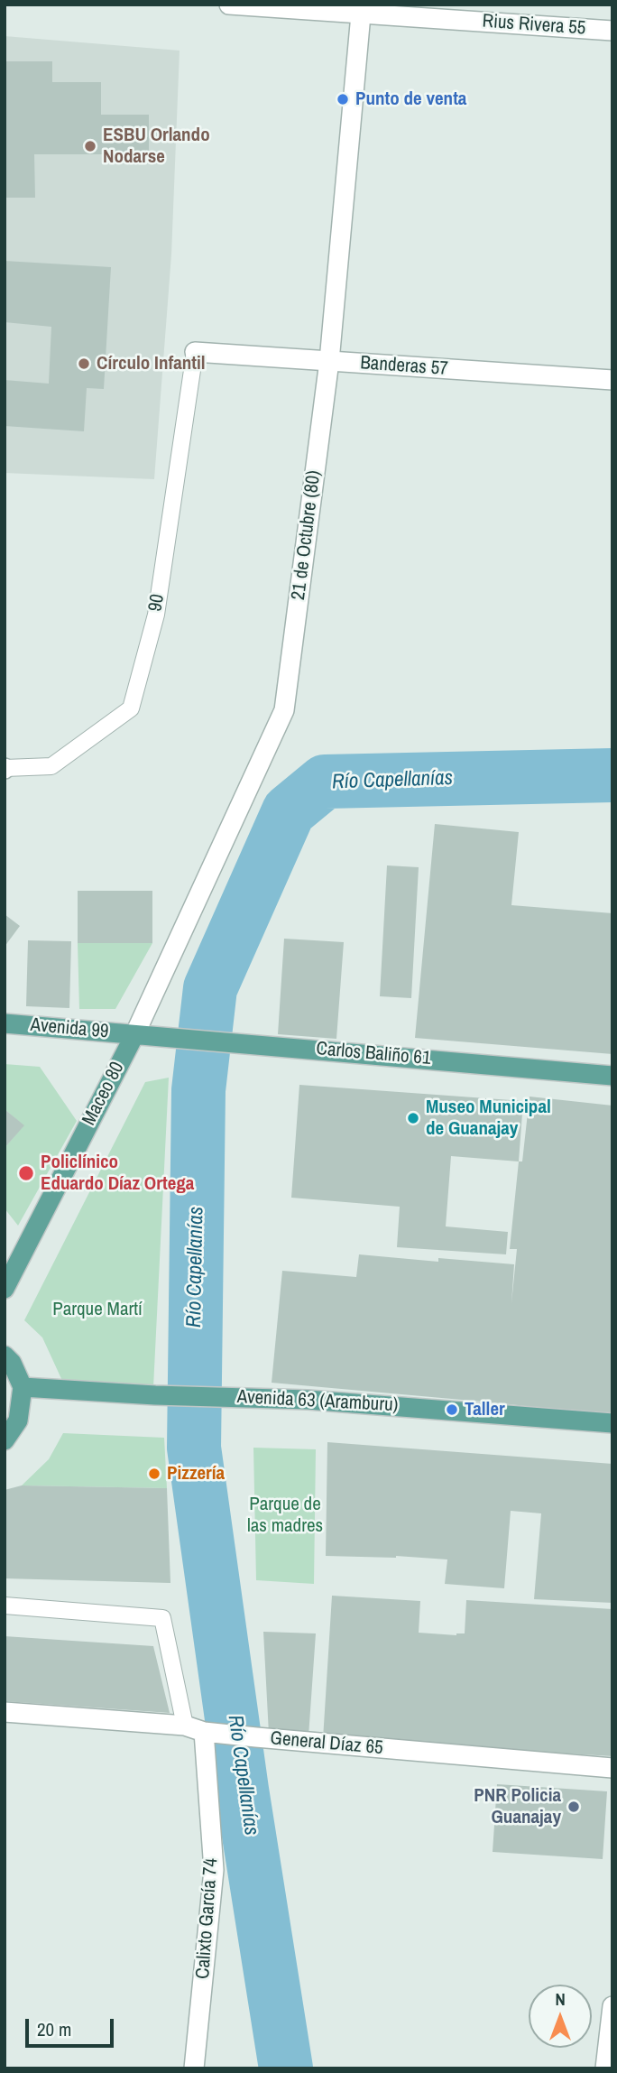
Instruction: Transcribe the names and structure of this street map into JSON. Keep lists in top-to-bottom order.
{
  "streets": {
    "main road": [
      "Avenida 99",
      "Carlos Baliño 61",
      "Maceo 80",
      "Avenida 63 (Aramburu)"
    ],
    "street": [
      "Rius Rivera 55",
      "Banderas 57",
      "21 de Octubre (80)",
      "General Díaz 65",
      "Calixto García 74"
    ],
    "lane": ["90"]
  },
  "crossings": [
    ["Rius Rivera 55", "21 de Octubre (80)"],
    ["Banderas 57", "21 de Octubre (80)"],
    ["Banderas 57", "90"],
    ["21 de Octubre (80)", "Avenida 99"],
    ["21 de Octubre (80)", "Carlos Baliño 61"],
    ["21 de Octubre (80)", "Maceo 80"],
    ["Avenida 99", "Carlos Baliño 61"],
    ["Avenida 99", "Maceo 80"],
    ["Carlos Baliño 61", "Maceo 80"],
    ["General Díaz 65", "Calixto García 74"]
  ],
  "water": ["Río Capellanías"],
  "parks": ["Parque Martí", "Parque de las madres"],
  "places": [
    "Punto de venta",
    "ESBU Orlando Nodarse",
    "Círculo Infantil",
    "Museo Municipal de Guanajay",
    "Policlínico Eduardo Díaz Ortega",
    "Taller",
    "Pizzería",
    "PNR Policia Guanajay"
  ],
  "scale_bar": "20 m",
  "north": "top"
}
